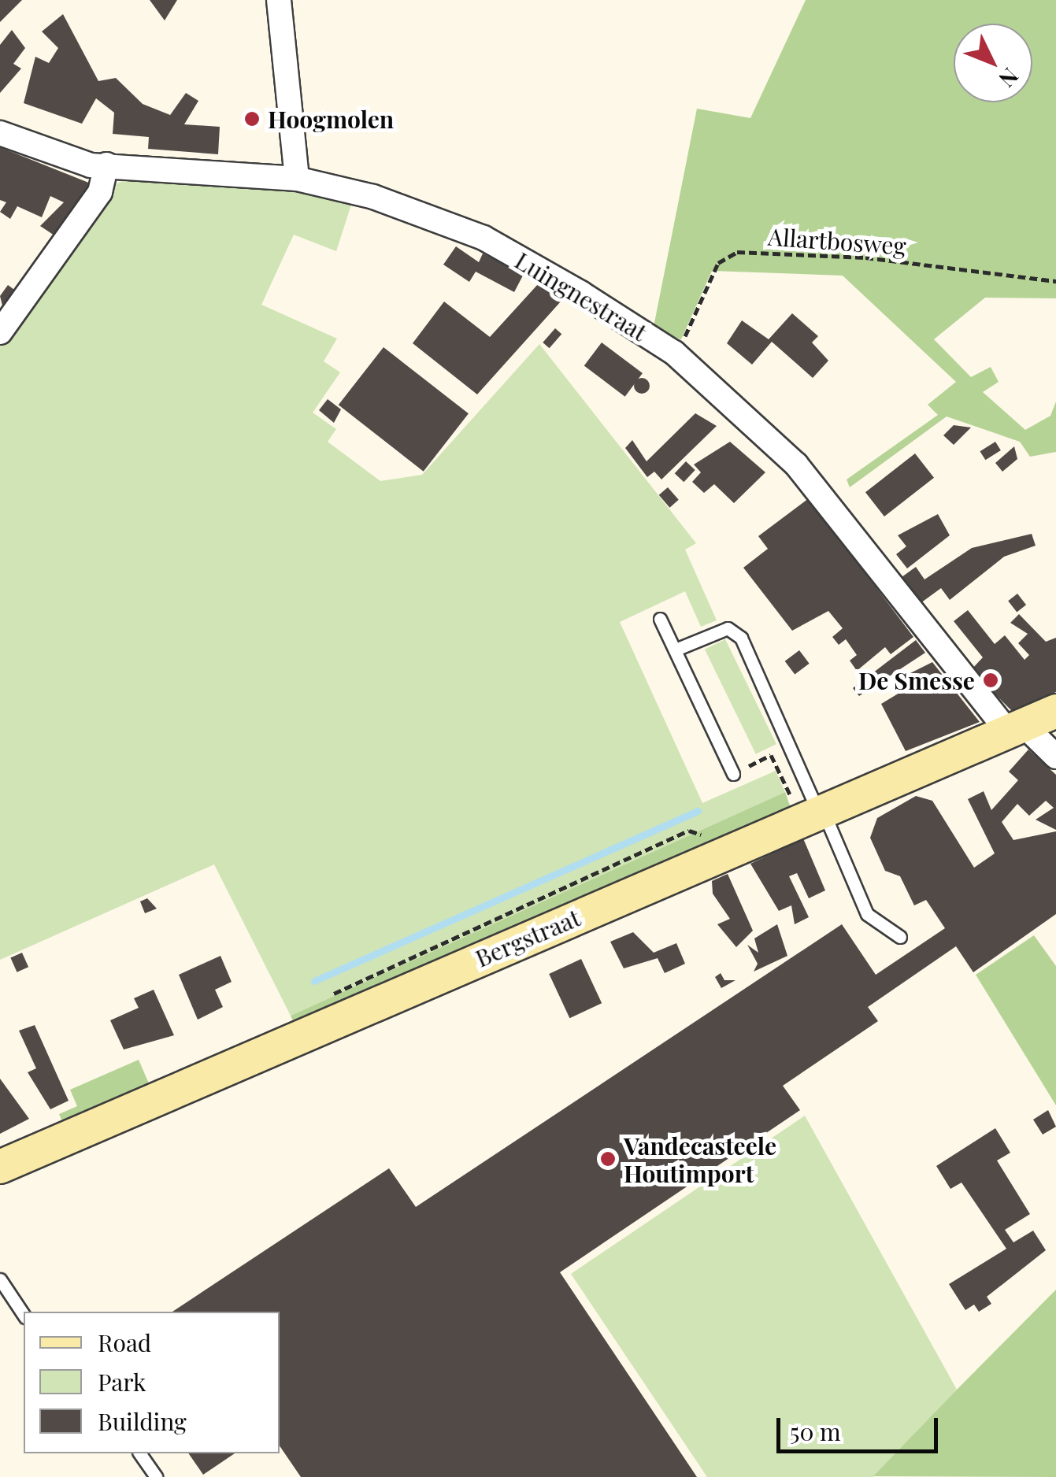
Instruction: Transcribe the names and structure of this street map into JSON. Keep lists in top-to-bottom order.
{
  "streets": {
    "street": ["Luingnestraat", "Bergstraat"],
    "path": ["Allartbosweg"]
  },
  "crossings": [
    ["Allartbosweg", "Luingnestraat"],
    ["Luingnestraat", "Bergstraat"]
  ],
  "places": ["Hoogmolen", "De Smesse", "Vandecasteele Houtimport"],
  "legend": ["Road", "Park", "Building"],
  "scale_bar": "50 m",
  "north": "bottom right"
}
